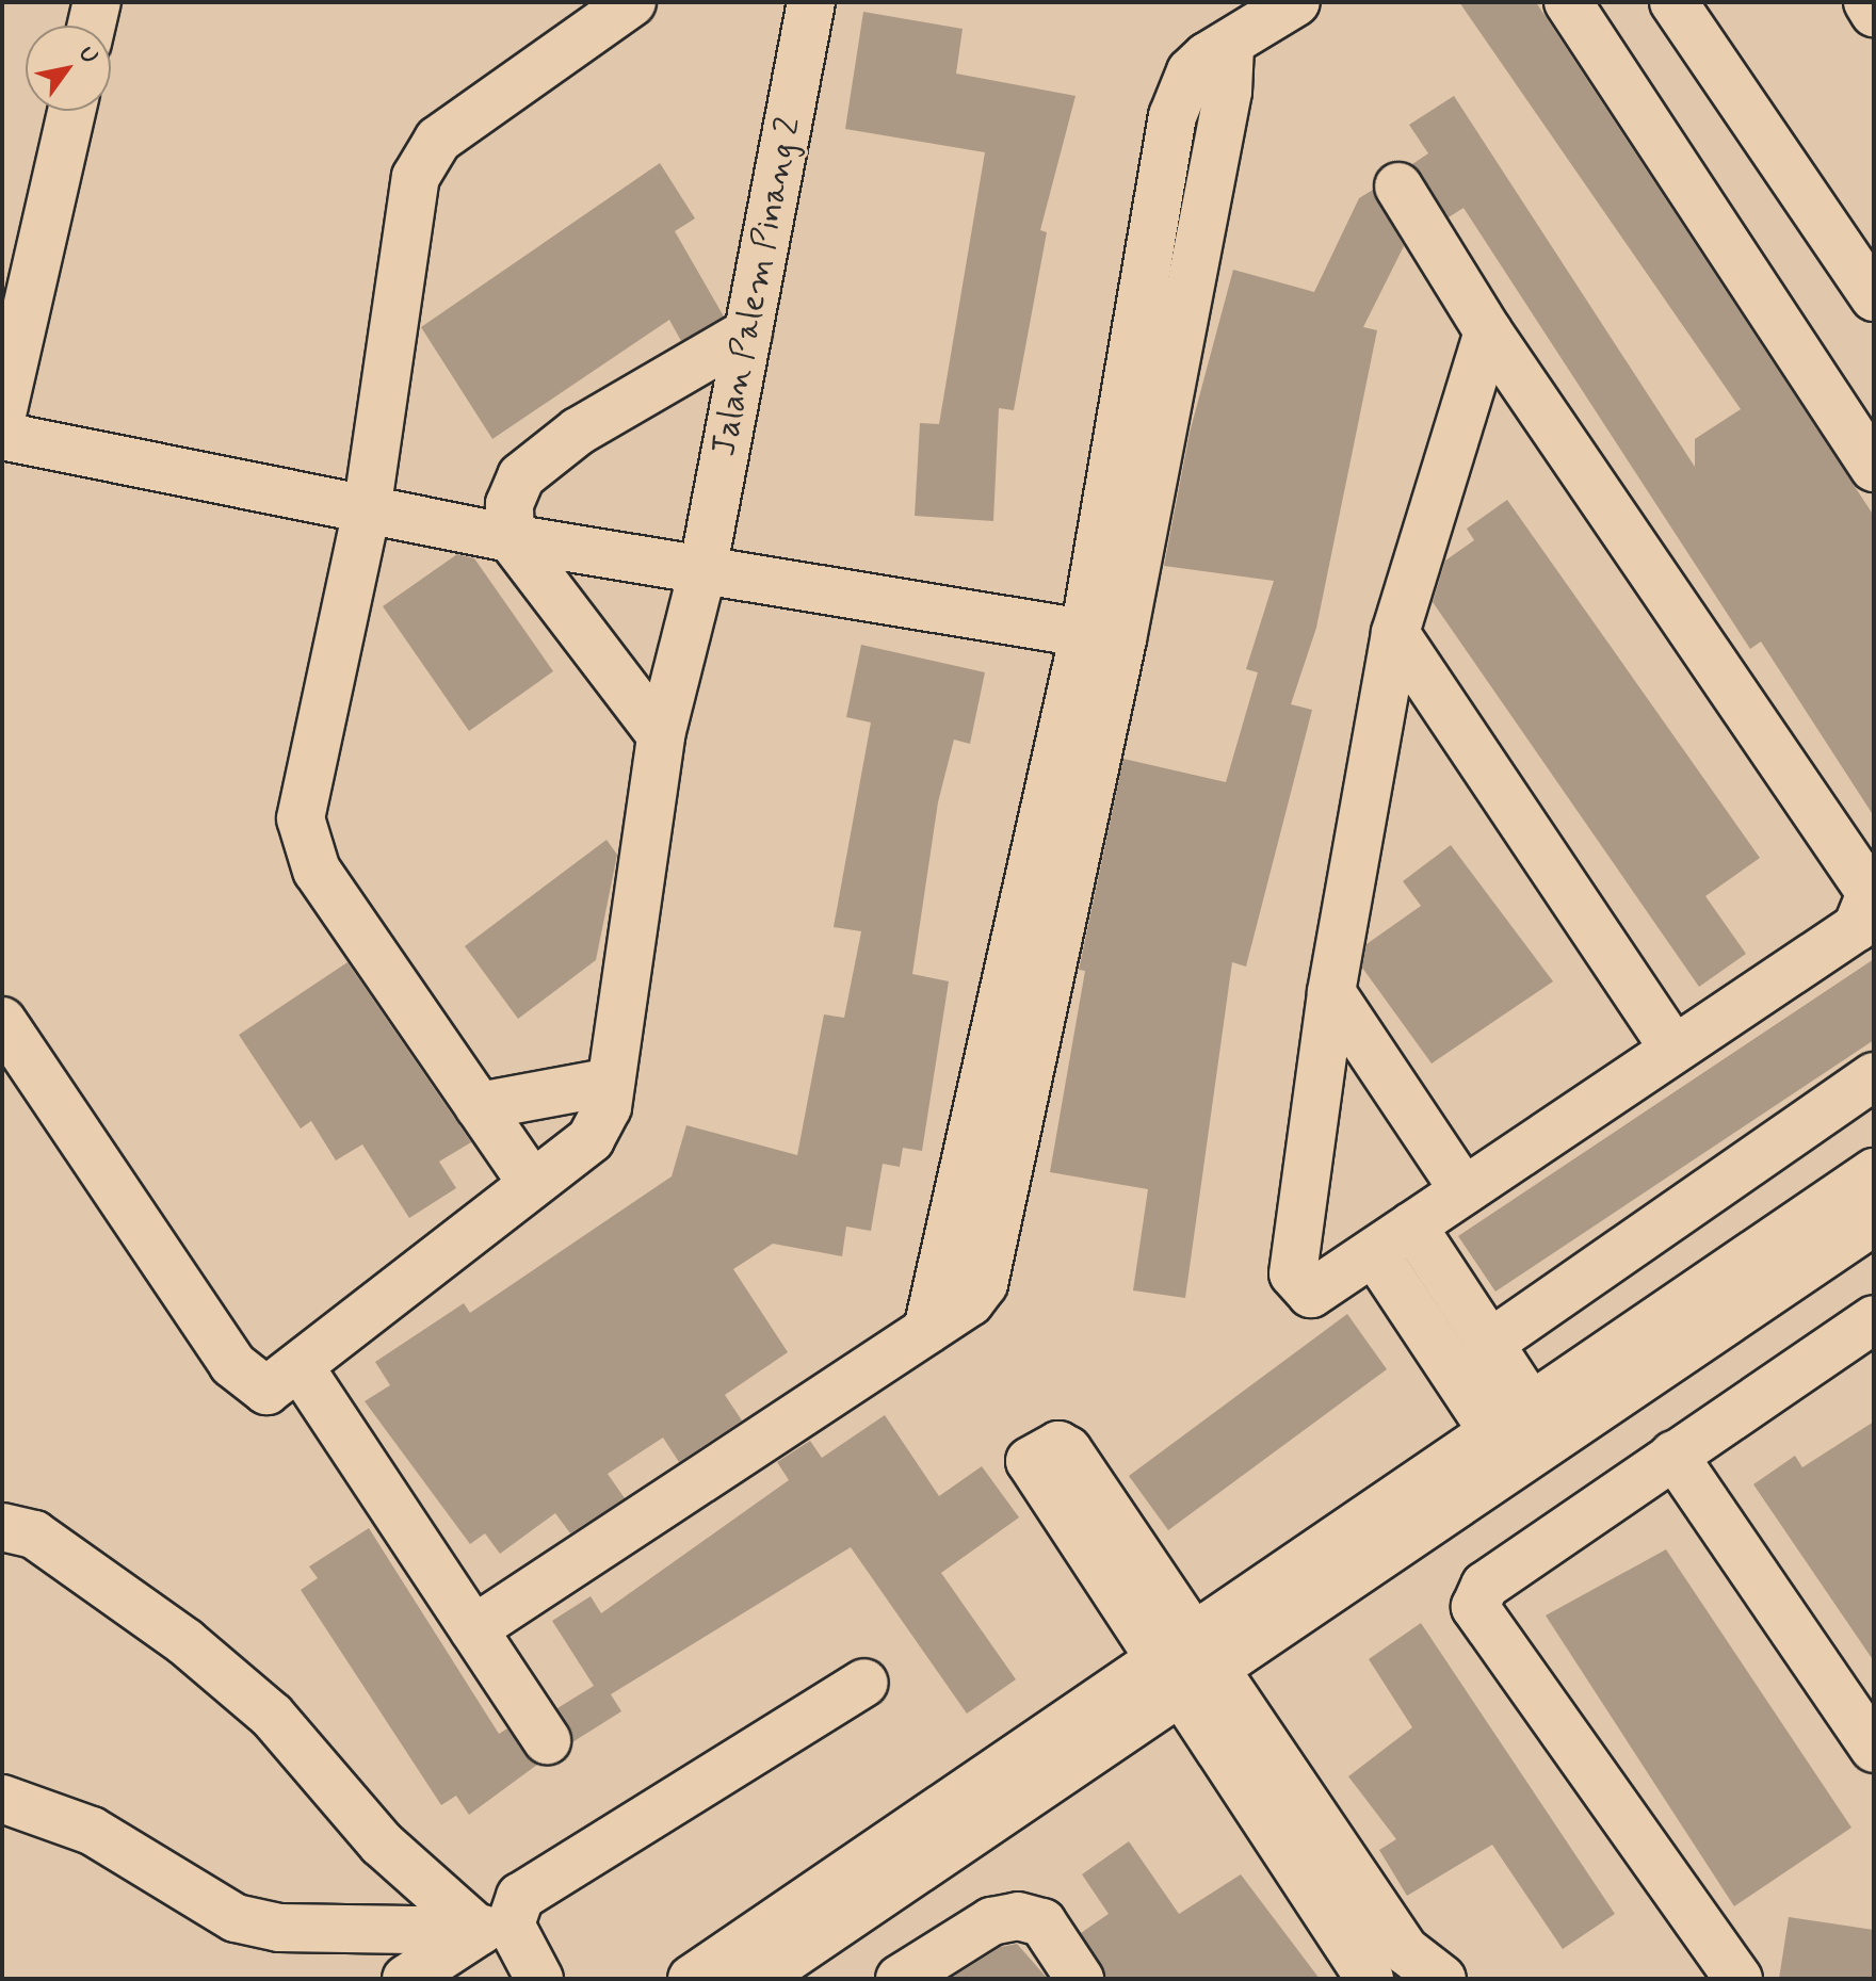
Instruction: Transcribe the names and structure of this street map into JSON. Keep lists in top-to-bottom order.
{
  "streets": {
    "street": ["Jalan Palem Pinang 2"]
  },
  "north": "top right"
}
